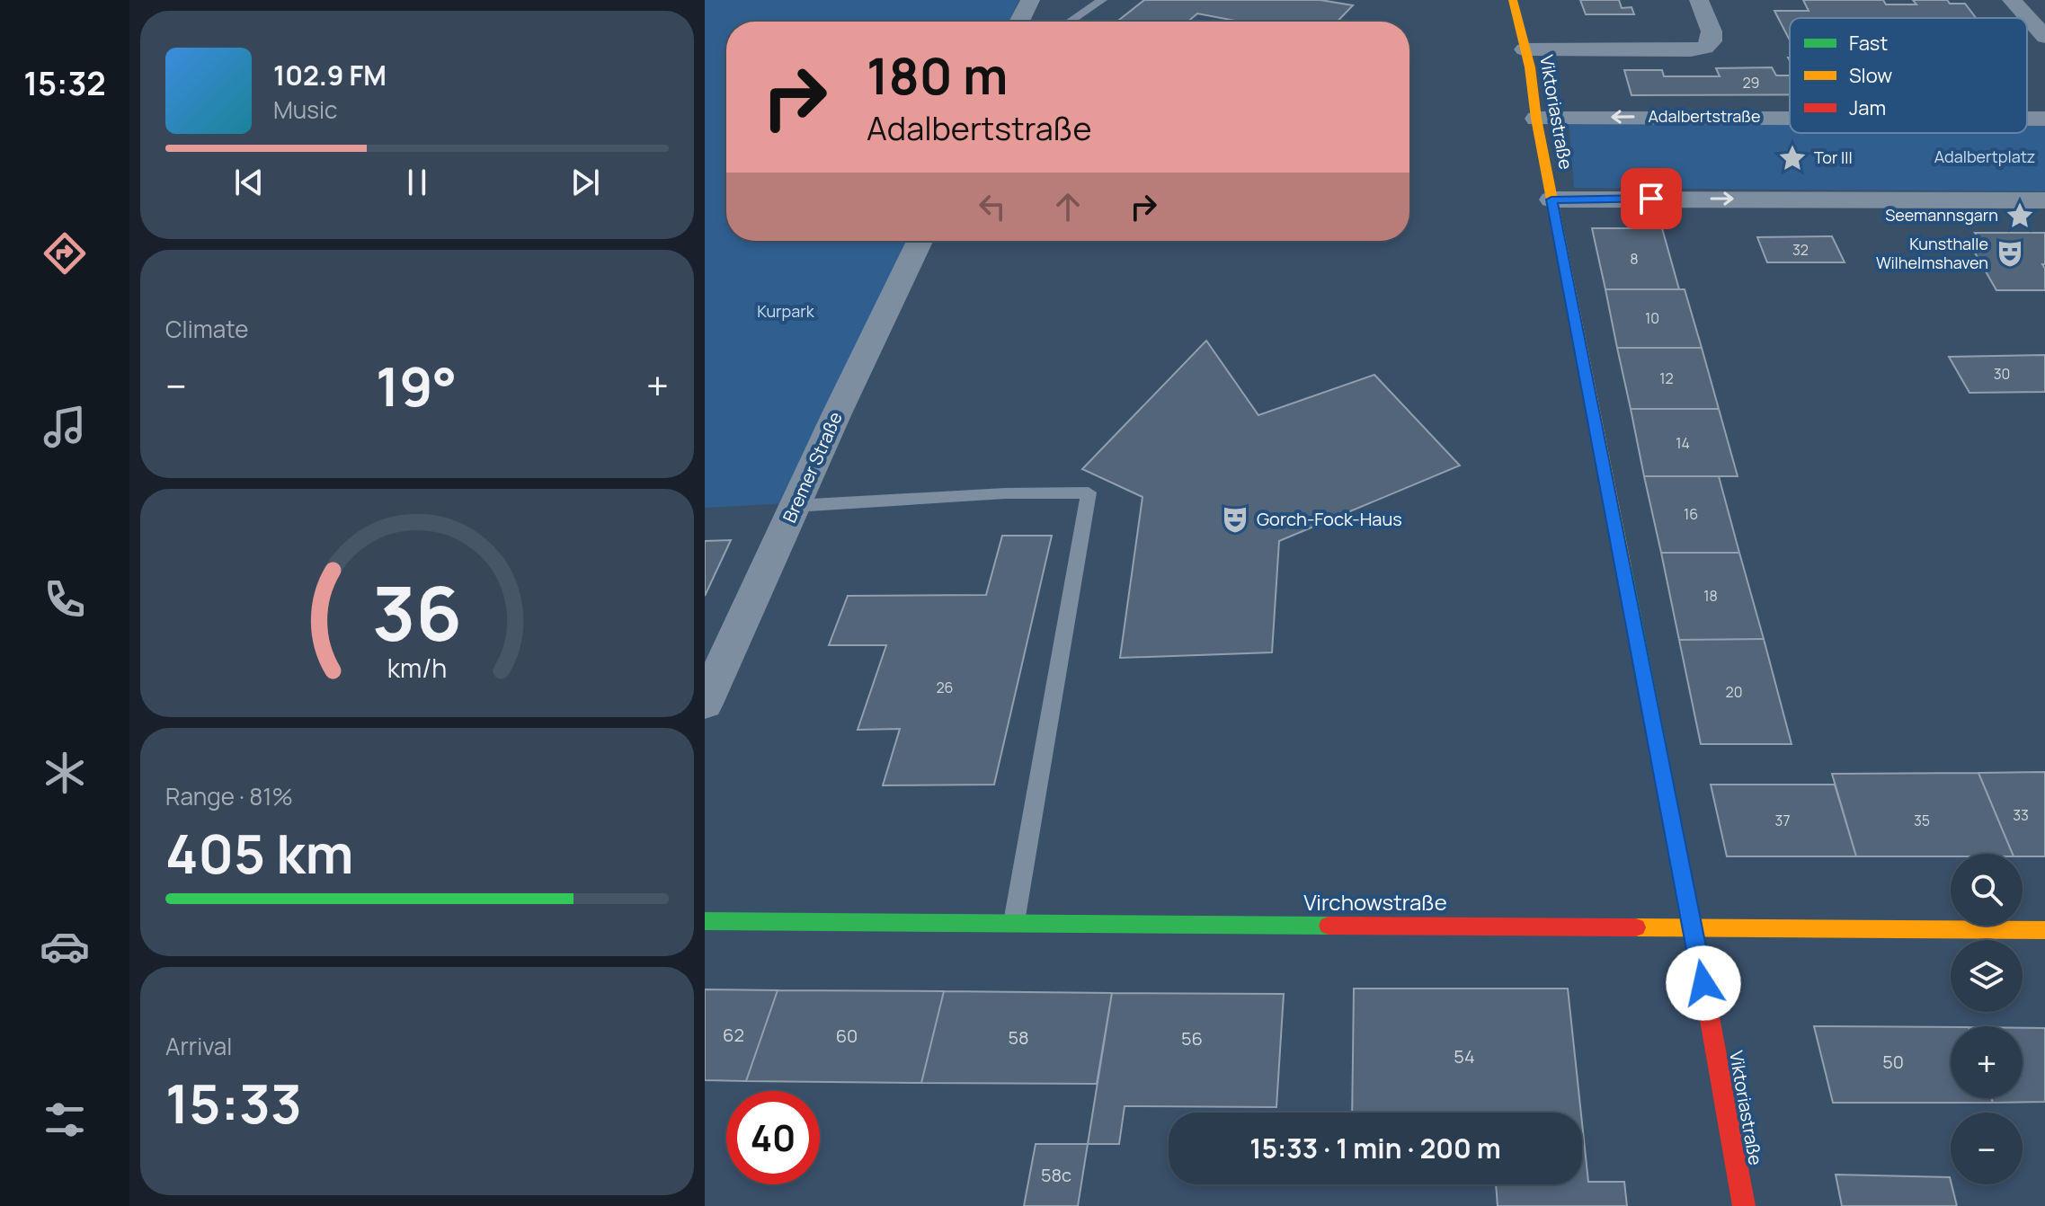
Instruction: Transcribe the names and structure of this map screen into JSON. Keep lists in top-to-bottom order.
{
  "streets": {
    "street": [
      "Viktoriastraße",
      "Adalbertstraße",
      "Bremer Straße",
      "Virchowstraße"
    ]
  },
  "crossings": [
    ["Viktoriastraße", "Adalbertstraße"],
    ["Viktoriastraße", "Virchowstraße"]
  ],
  "parks": ["Adalbertplatz", "Kurpark"],
  "places": {
    "place": ["Tor III", "Seemannsgarn"],
    "theatre": ["Kunsthalle Wilhelmshaven", "Gorch-Fock-Haus"]
  },
  "house_numbers": [
    "29",
    "32",
    "8",
    "10",
    "30",
    "12",
    "14",
    "16",
    "18",
    "26",
    "20",
    "33",
    "37",
    "35",
    "62",
    "60",
    "58",
    "56",
    "54",
    "50",
    "58c"
  ],
  "legend": ["Fast", "Slow", "Jam"],
  "page": {
    "tabs": "15:32",
    "turn": ["180 m", "Adalbertstraße"],
    "song": ["102.9 FM", "Music"],
    "tile": [
      "Climate",
      ["Range · 81%", "405 km"],
      ["Arrival", "15:33"]
    ],
    "heat": ["−", "19°", "+"],
    "map_buttons": ["+", "−"],
    "limit": "40",
    "trip": "15:33 · 1 min · 200 m",
    "gauge": ["36", "km/h"]
  }
}
